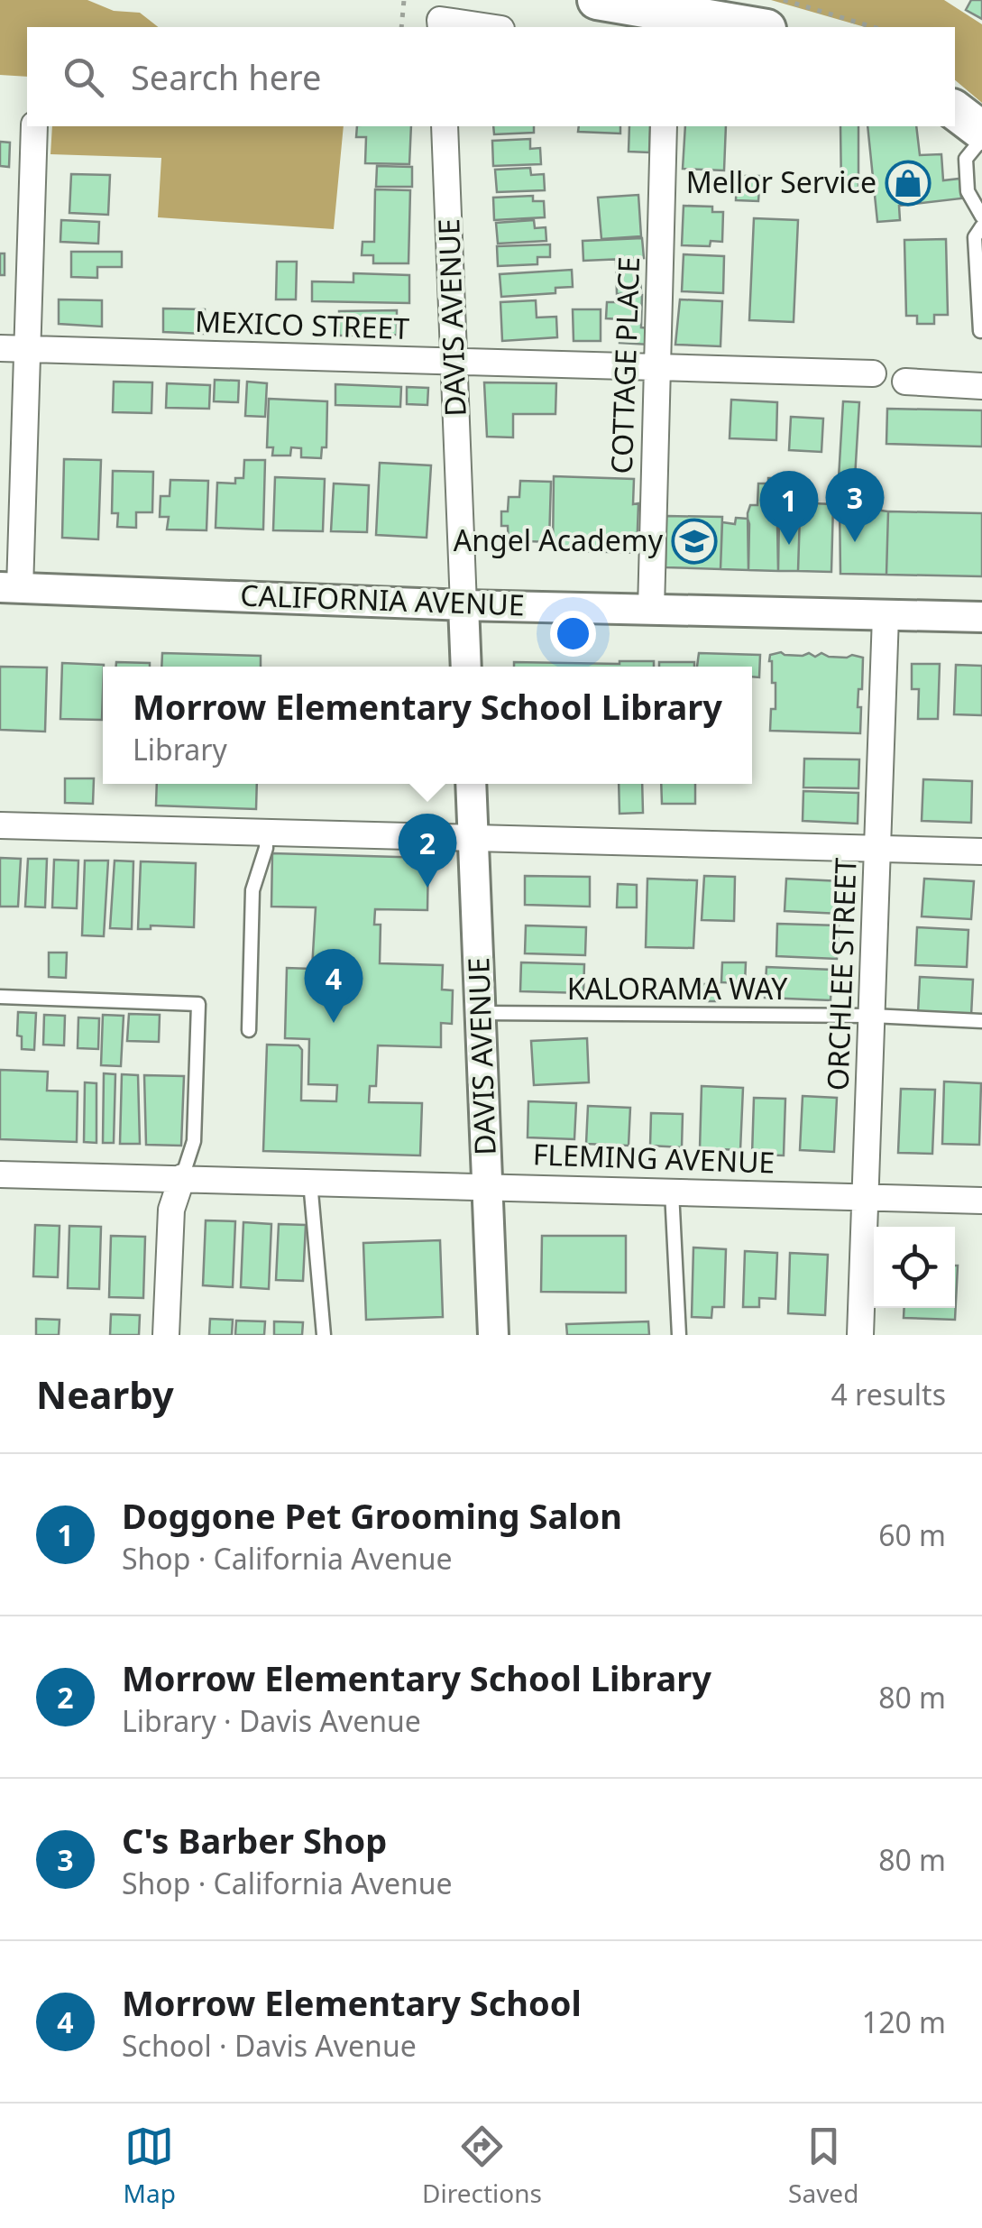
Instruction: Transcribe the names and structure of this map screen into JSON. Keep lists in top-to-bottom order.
{
  "streets": {
    "street": [
      "DAVIS AVENUE",
      "MEXICO STREET",
      "COTTAGE PLACE",
      "CALIFORNIA AVENUE",
      "ORCHLEE STREET",
      "FLEMING AVENUE"
    ],
    "lane": ["KALORAMA WAY"]
  },
  "crossings": [
    ["DAVIS AVENUE", "MEXICO STREET"],
    ["DAVIS AVENUE", "CALIFORNIA AVENUE"],
    ["DAVIS AVENUE", "KALORAMA WAY"],
    ["DAVIS AVENUE", "FLEMING AVENUE"],
    ["MEXICO STREET", "COTTAGE PLACE"],
    ["COTTAGE PLACE", "CALIFORNIA AVENUE"],
    ["CALIFORNIA AVENUE", "ORCHLEE STREET"],
    ["ORCHLEE STREET", "KALORAMA WAY"],
    ["ORCHLEE STREET", "FLEMING AVENUE"]
  ],
  "places": {
    "shop": ["Mellor Service"],
    "school or university": ["Angel Academy"]
  },
  "page": {
    "search": "Search here",
    "pins": [
      "3",
      "1",
      "2",
      "4"
    ],
    "popup": ["Morrow Elementary School Library", "Library"],
    "heading": ["Nearby", "4 results"],
    "list": [
      {
        "mark": "1",
        "name": "Doggone Pet Grooming Salon",
        "note": "Shop · California Avenue",
        "value": "60 m"
      },
      {
        "mark": "2",
        "name": "Morrow Elementary School Library",
        "note": "Library · Davis Avenue",
        "value": "80 m"
      },
      {
        "mark": "3",
        "name": "C's Barber Shop",
        "note": "Shop · California Avenue",
        "value": "80 m"
      },
      {
        "mark": "4",
        "name": "Morrow Elementary School",
        "note": "School · Davis Avenue",
        "value": "120 m"
      }
    ],
    "nav": ["Map", "Directions", "Saved"]
  }
}
